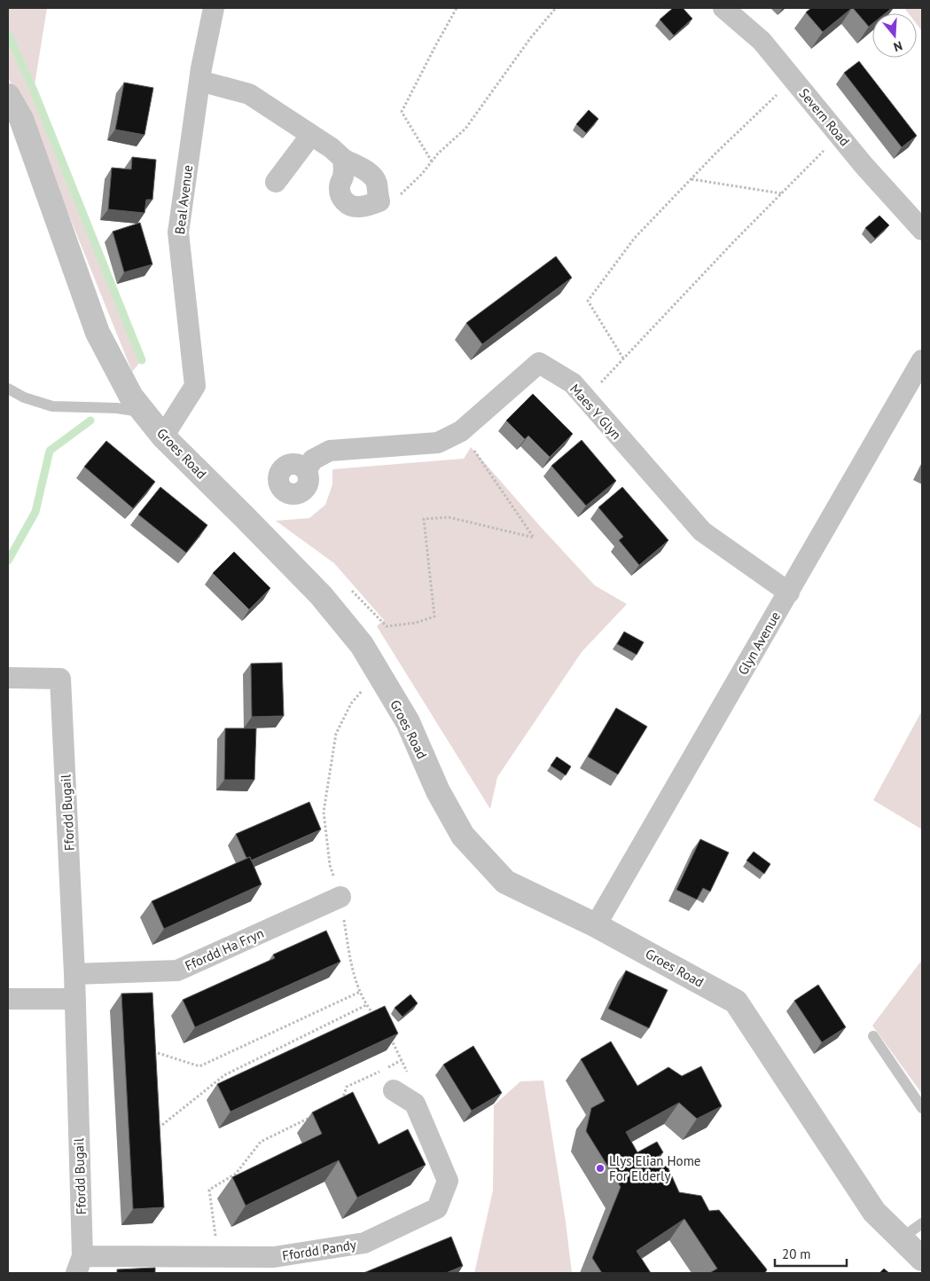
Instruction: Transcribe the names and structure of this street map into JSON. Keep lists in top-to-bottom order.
{
  "streets": {
    "street": [
      "Severn Road",
      "Beal Avenue",
      "Maes Y Glyn",
      "Groes Road",
      "Glyn Avenue",
      "Ffordd Bugail",
      "Ffordd Ha Fryn",
      "Ffordd Pandy"
    ]
  },
  "crossings": [
    ["Beal Avenue", "Groes Road"],
    ["Maes Y Glyn", "Glyn Avenue"],
    ["Groes Road", "Glyn Avenue"],
    ["Ffordd Bugail", "Ffordd Ha Fryn"],
    ["Ffordd Bugail", "Ffordd Pandy"]
  ],
  "places": ["Llys Elian Home For Elderly"],
  "scale_bar": "20 m",
  "north": "bottom"
}
